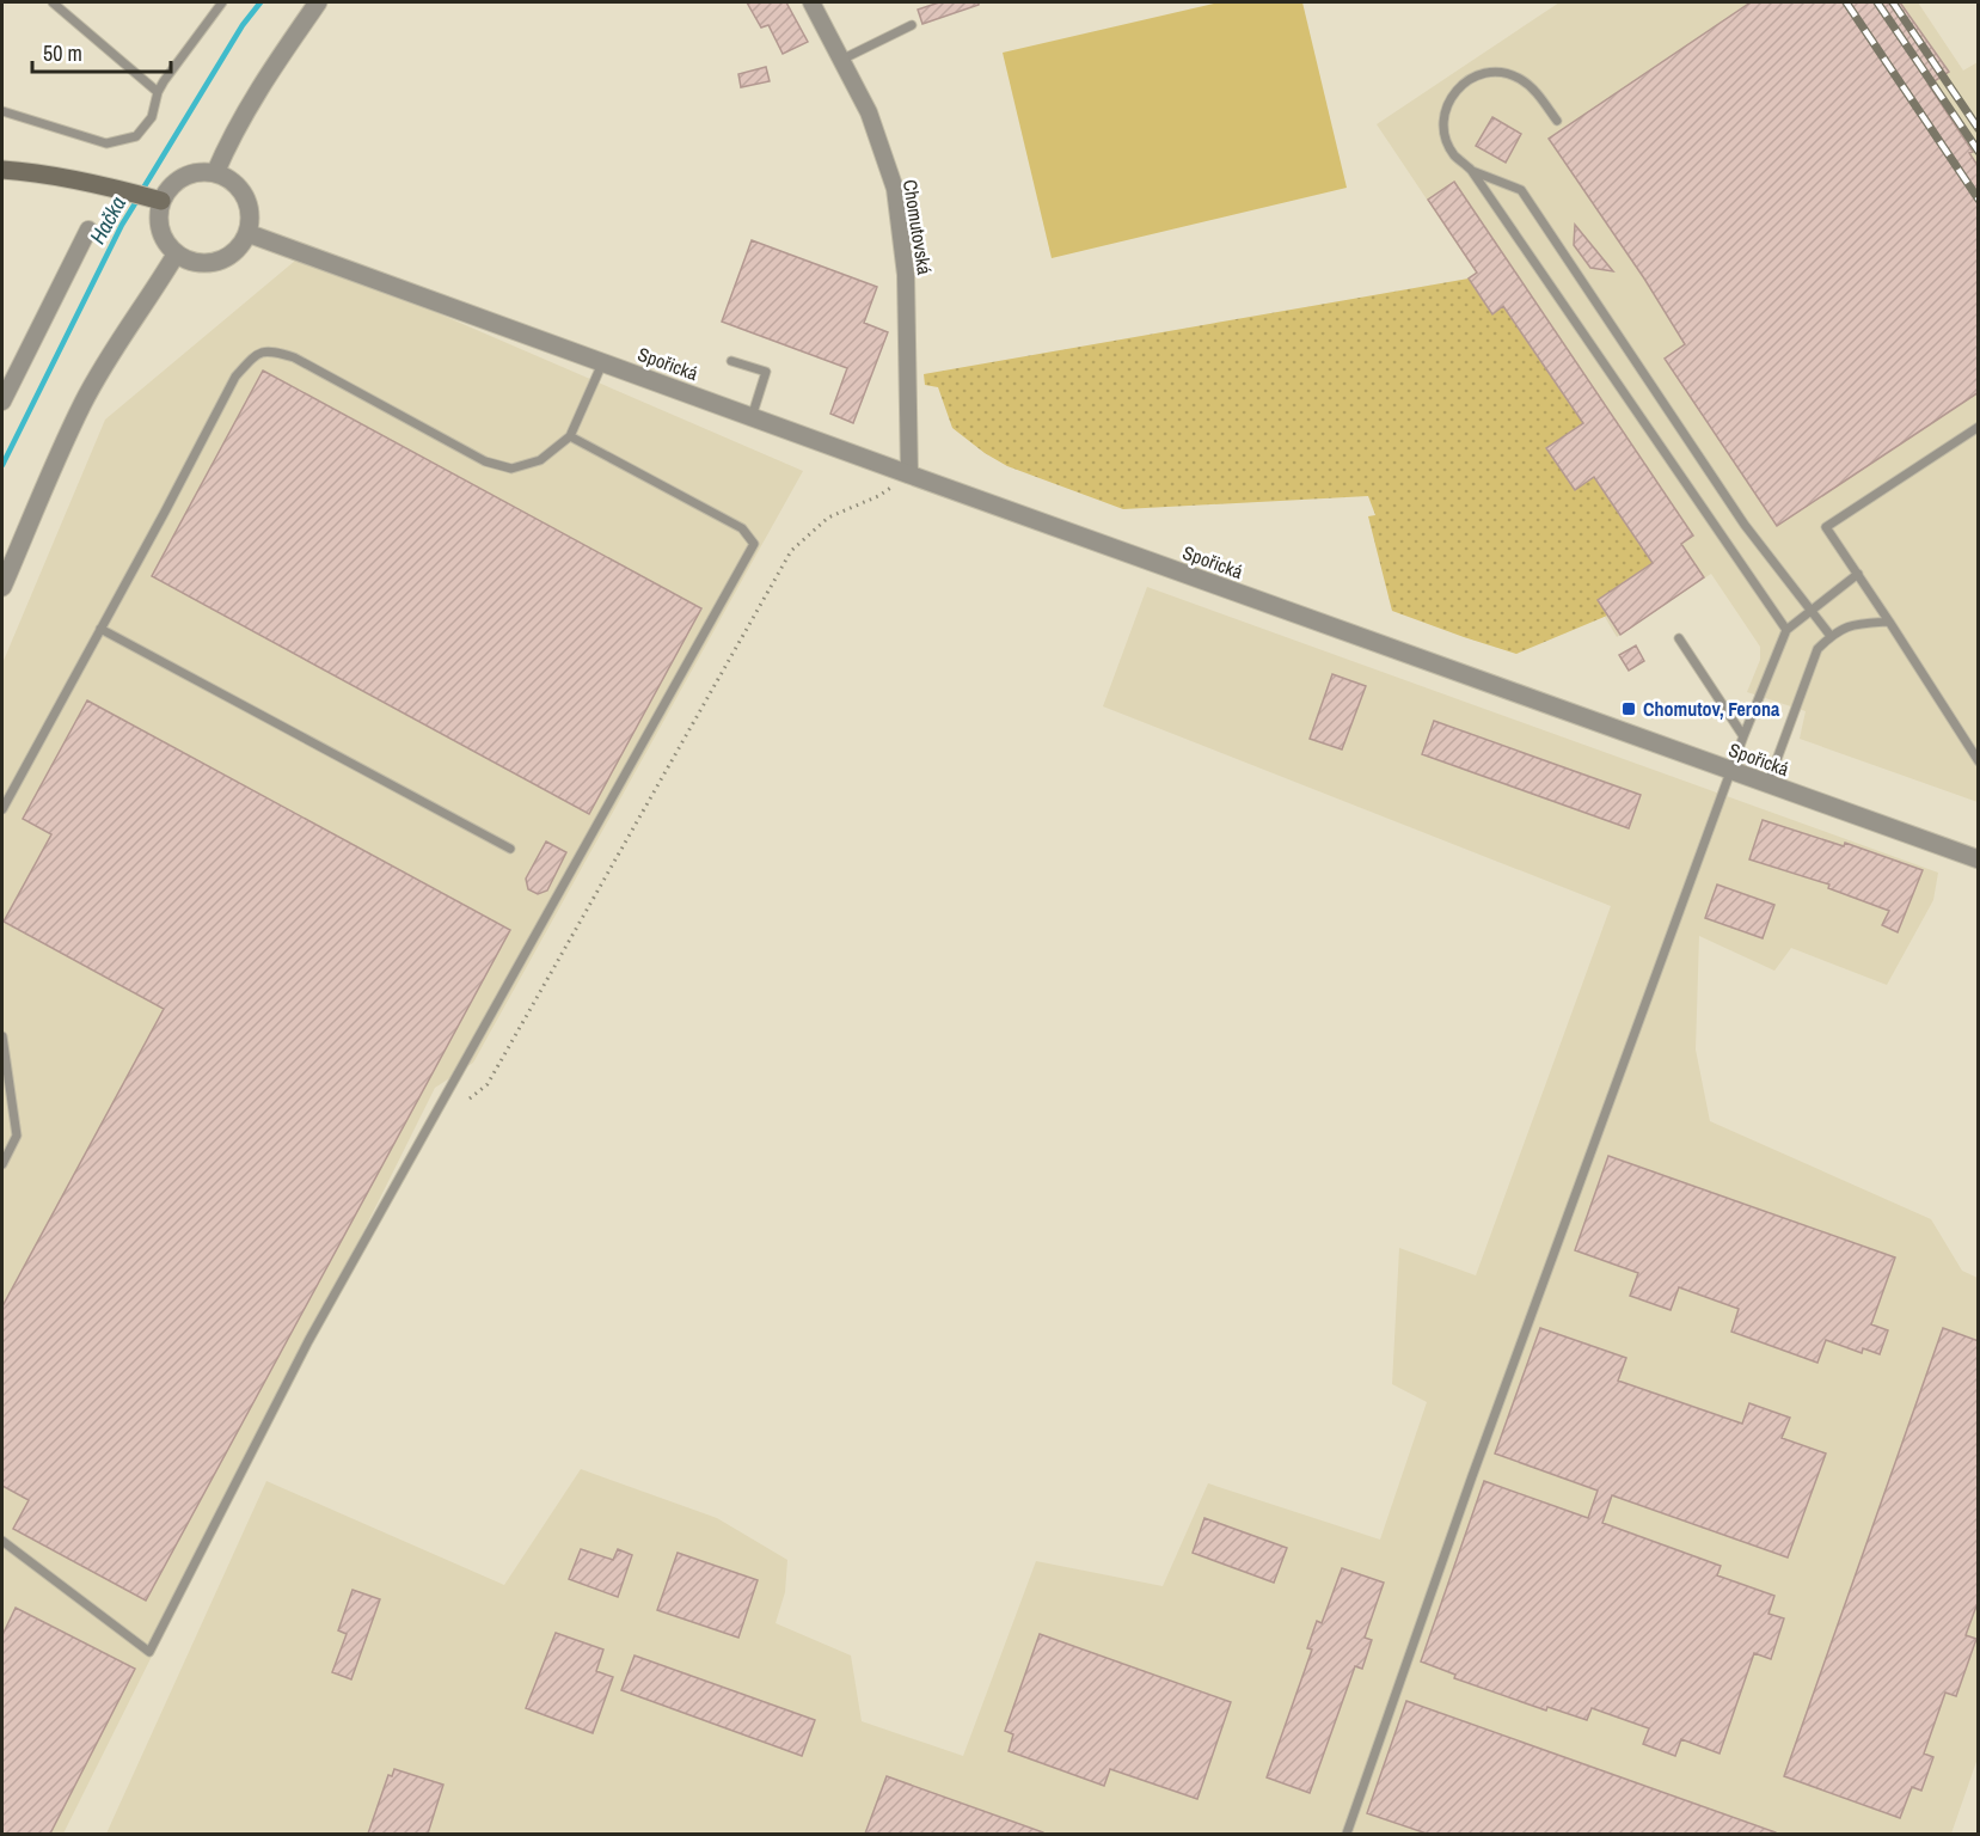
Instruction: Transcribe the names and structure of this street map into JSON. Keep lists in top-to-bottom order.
{
  "streets": {
    "street": ["Chomutovská", "Spořická"]
  },
  "crossings": [
    ["Chomutovská", "Spořická"]
  ],
  "water": ["Hačka"],
  "places": {
    "transit": ["Chomutov, Ferona"]
  },
  "scale_bar": "50 m"
}
